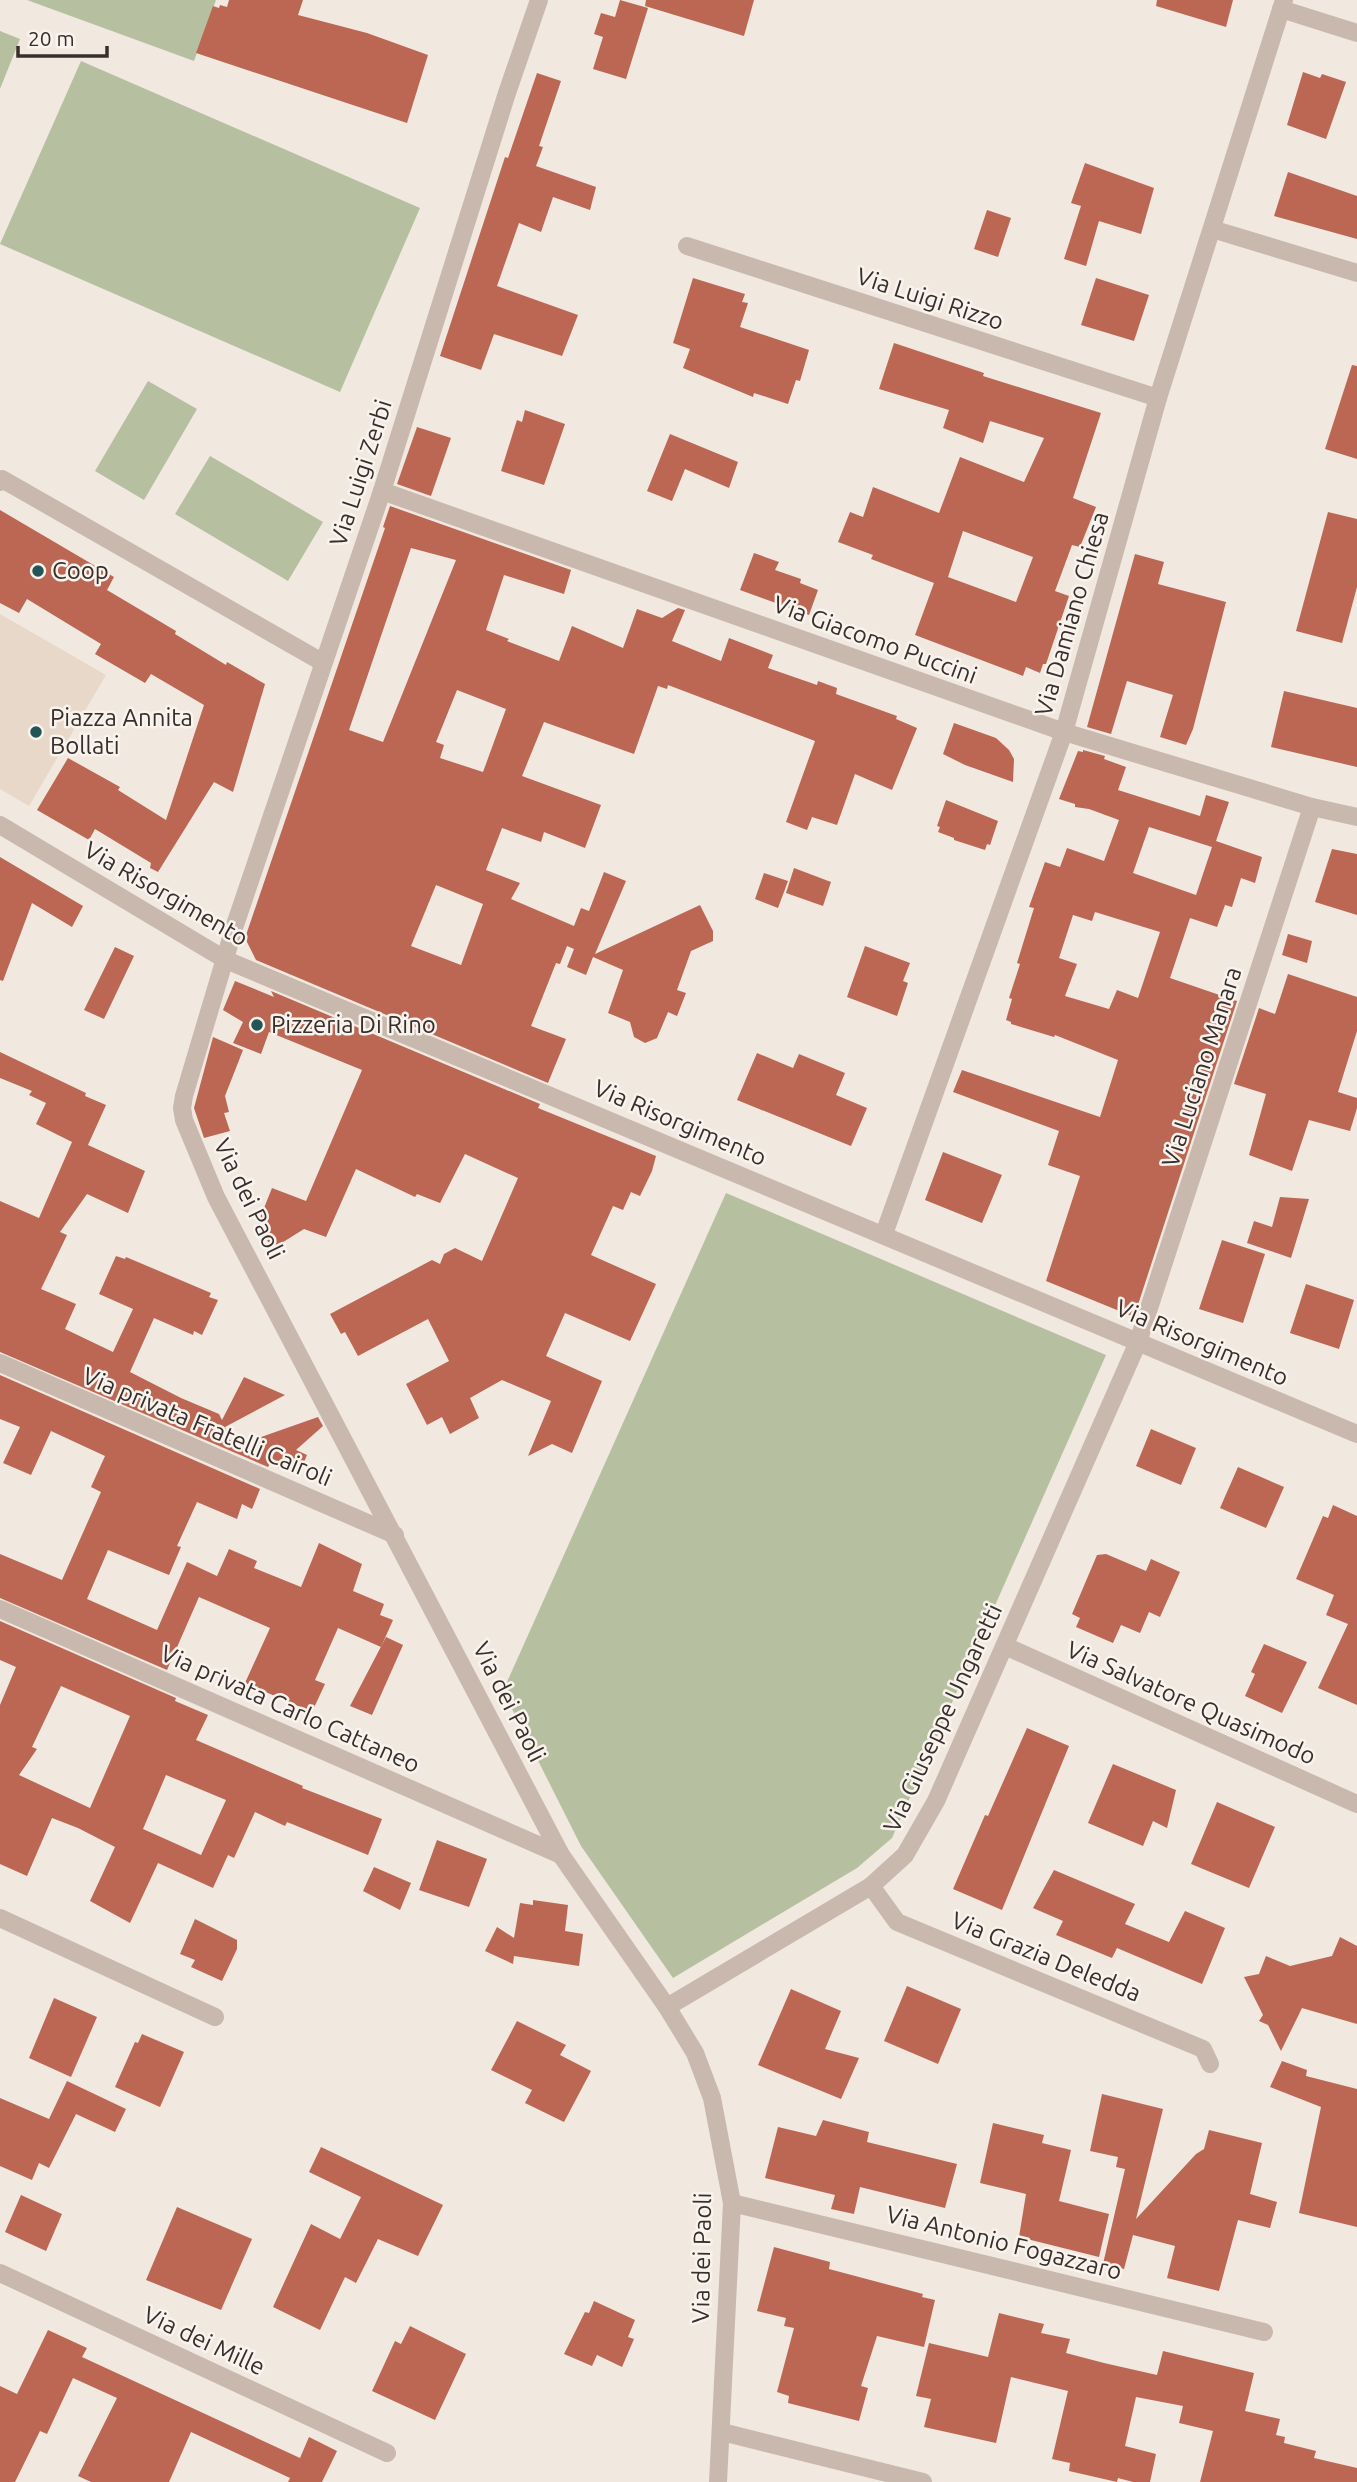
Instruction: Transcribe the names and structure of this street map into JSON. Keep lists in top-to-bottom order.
{
  "streets": {
    "street": [
      "Via Luigi Rizzo",
      "Via Luigi Zerbi",
      "Via Damiano Chiesa",
      "Via Giacomo Puccini",
      "Via Risorgimento",
      "Via Luciano Manara",
      "Via dei Paoli",
      "Via privata Fratelli Cairoli",
      "Via Salvatore Quasimodo",
      "Via privata Carlo Cattaneo",
      "Via Giuseppe Ungaretti",
      "Via Grazia Deledda",
      "Via Antonio Fogazzaro",
      "Via dei Mille"
    ]
  },
  "crossings": [
    ["Via Luigi Rizzo", "Via Damiano Chiesa"],
    ["Via Luigi Zerbi", "Via Giacomo Puccini"],
    ["Via Luigi Zerbi", "Via Risorgimento"],
    ["Via Luigi Zerbi", "Via dei Paoli"],
    ["Via Damiano Chiesa", "Via Giacomo Puccini"],
    ["Via Damiano Chiesa", "Via Risorgimento"],
    ["Via Giacomo Puccini", "Via Luciano Manara"],
    ["Via Risorgimento", "Via Luciano Manara"],
    ["Via Risorgimento", "Via dei Paoli"],
    ["Via Risorgimento", "Via Giuseppe Ungaretti"],
    ["Via Luciano Manara", "Via Giuseppe Ungaretti"],
    ["Via dei Paoli", "Via privata Fratelli Cairoli"],
    ["Via dei Paoli", "Via privata Carlo Cattaneo"],
    ["Via dei Paoli", "Via Giuseppe Ungaretti"],
    ["Via dei Paoli", "Via Antonio Fogazzaro"],
    ["Via Salvatore Quasimodo", "Via Giuseppe Ungaretti"],
    ["Via Giuseppe Ungaretti", "Via Grazia Deledda"]
  ],
  "places": ["Coop", "Piazza Annita Bollati", "Pizzeria Di Rino"],
  "scale_bar": "20 m"
}
